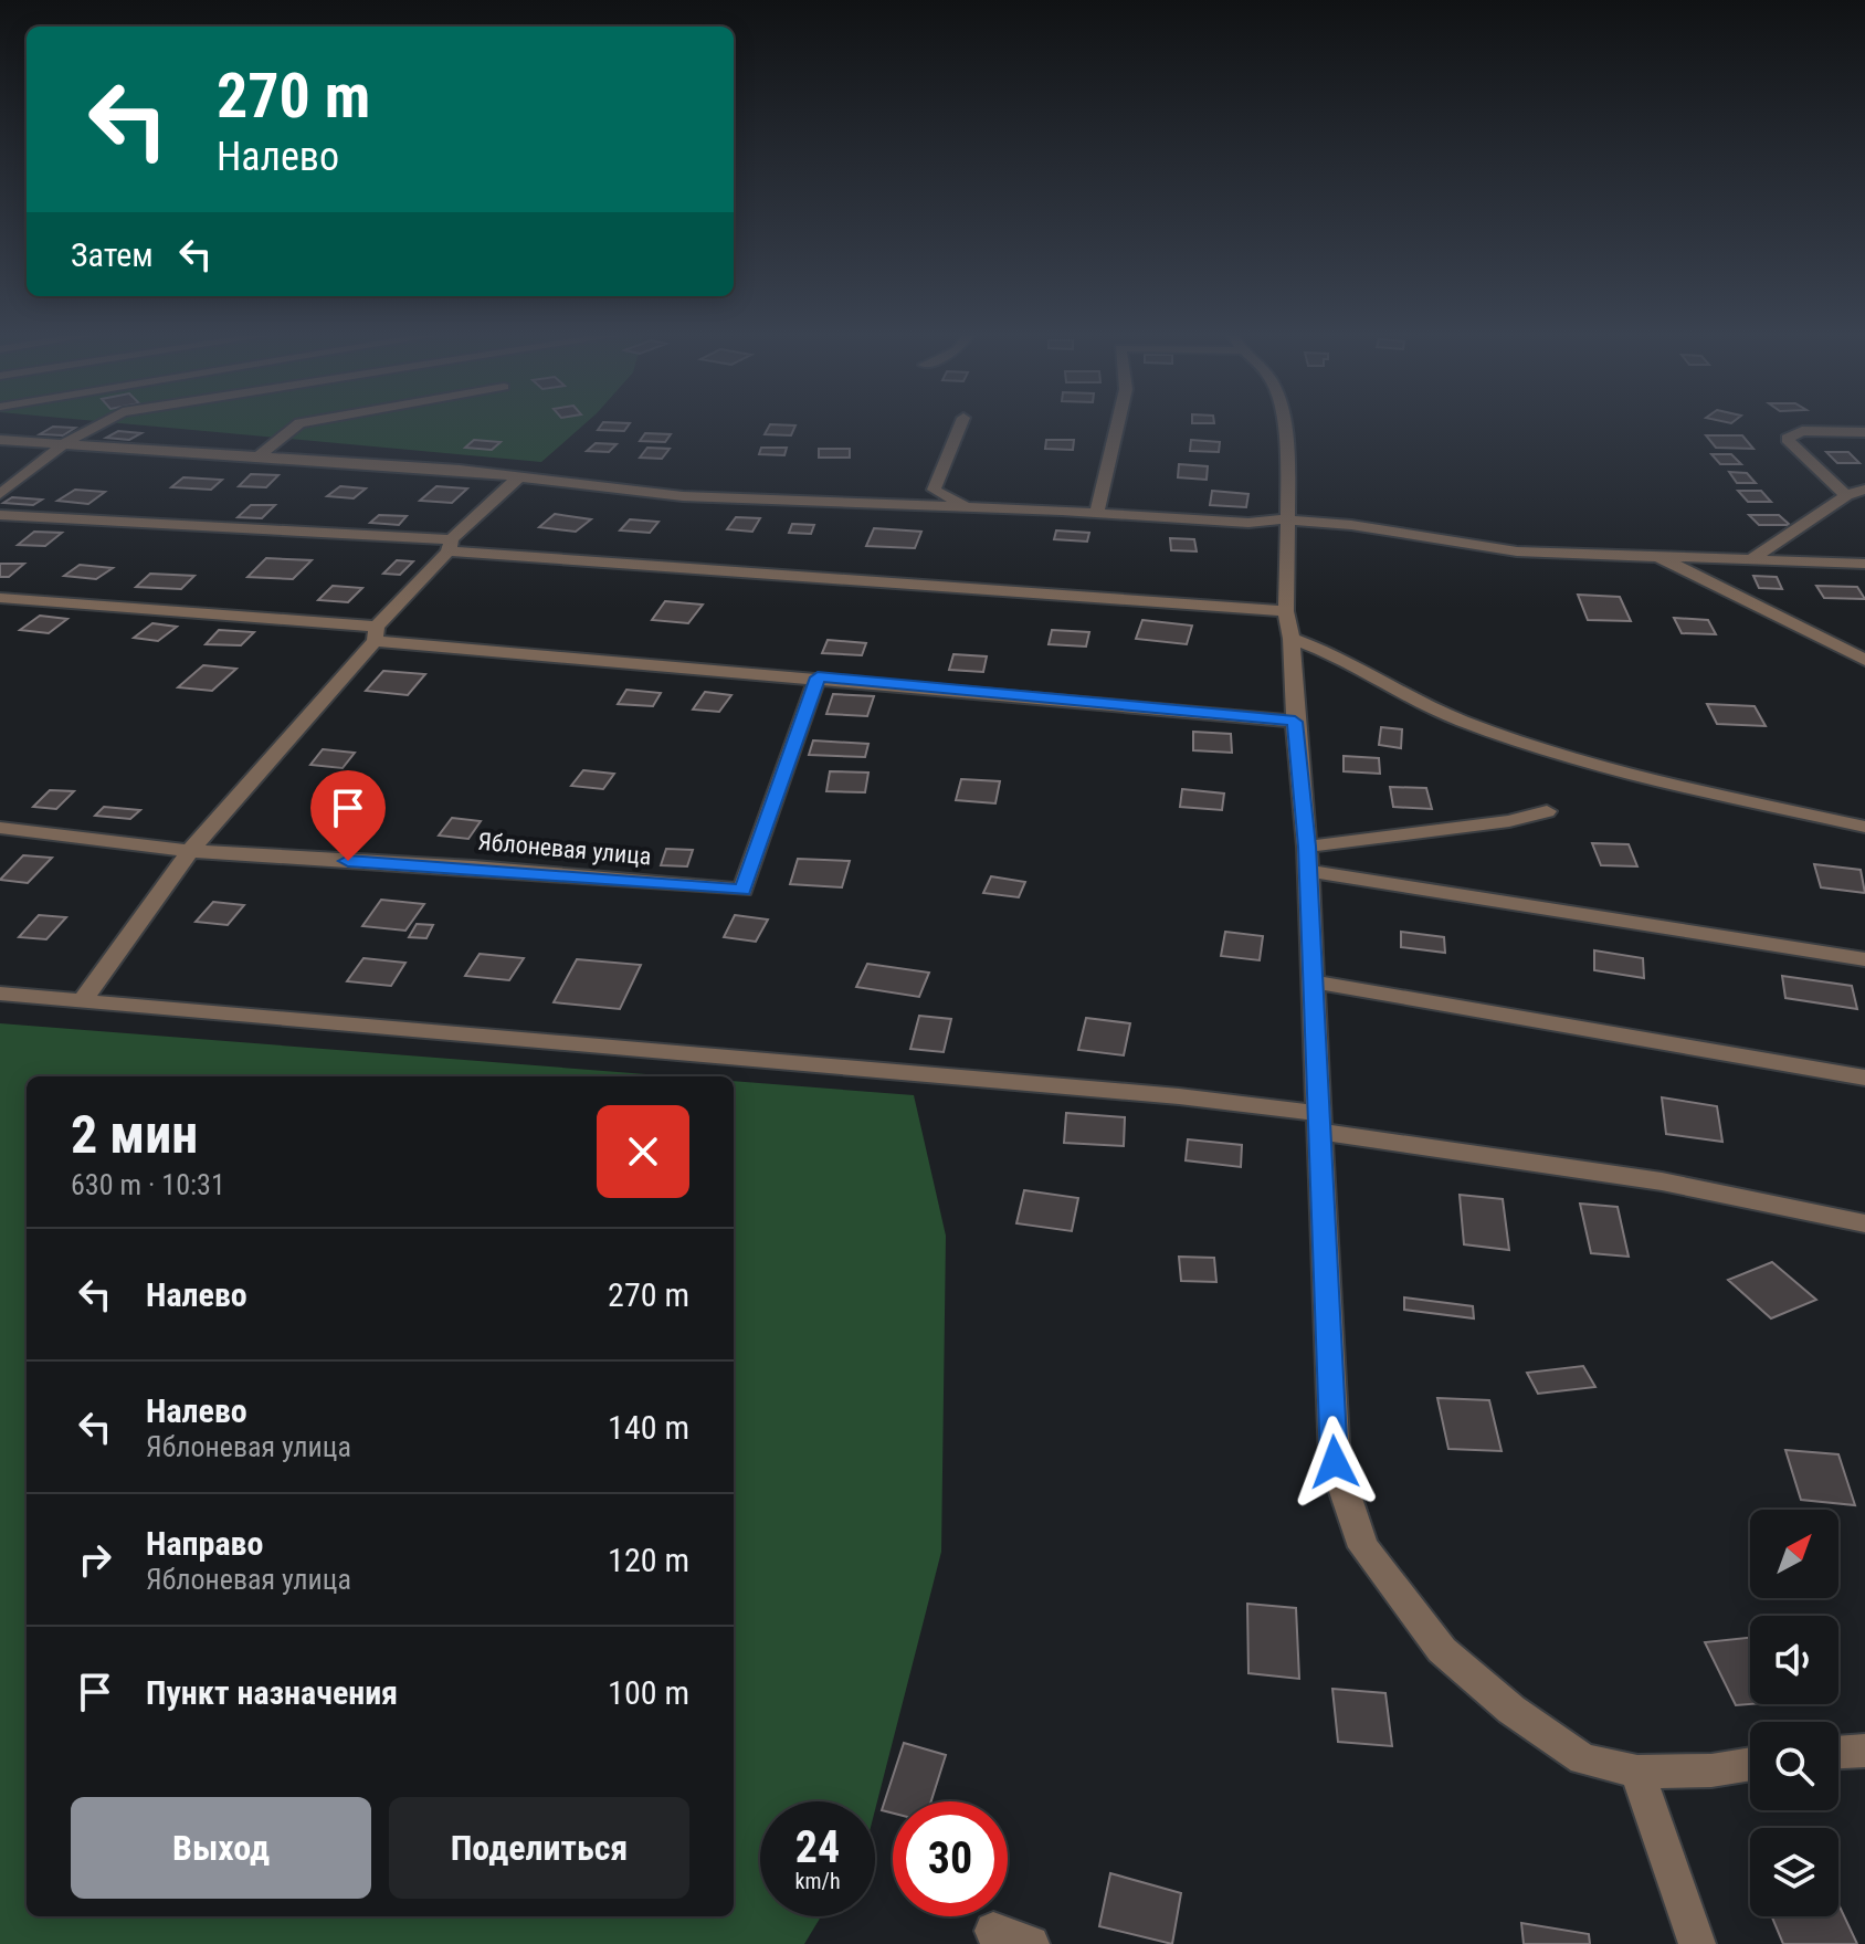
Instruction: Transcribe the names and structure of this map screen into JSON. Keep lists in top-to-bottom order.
{
  "streets": {
    "street": ["Яблоневая улица"]
  },
  "north": "top right",
  "page": {
    "turn": ["270 m", "Налево"],
    "then": "Затем",
    "heading": ["2 мин", "630 m · 10:31"],
    "list": [
      {
        "name": "Налево",
        "value": "270 m"
      },
      {
        "name": "Налево",
        "note": "Яблоневая улица",
        "value": "140 m"
      },
      {
        "name": "Направо",
        "note": "Яблоневая улица",
        "value": "120 m"
      },
      {
        "name": "Пункт назначения",
        "value": "100 m"
      }
    ],
    "buttons": ["Выход", "Поделиться"],
    "speed": "24 km/h",
    "limit": "30"
  }
}
